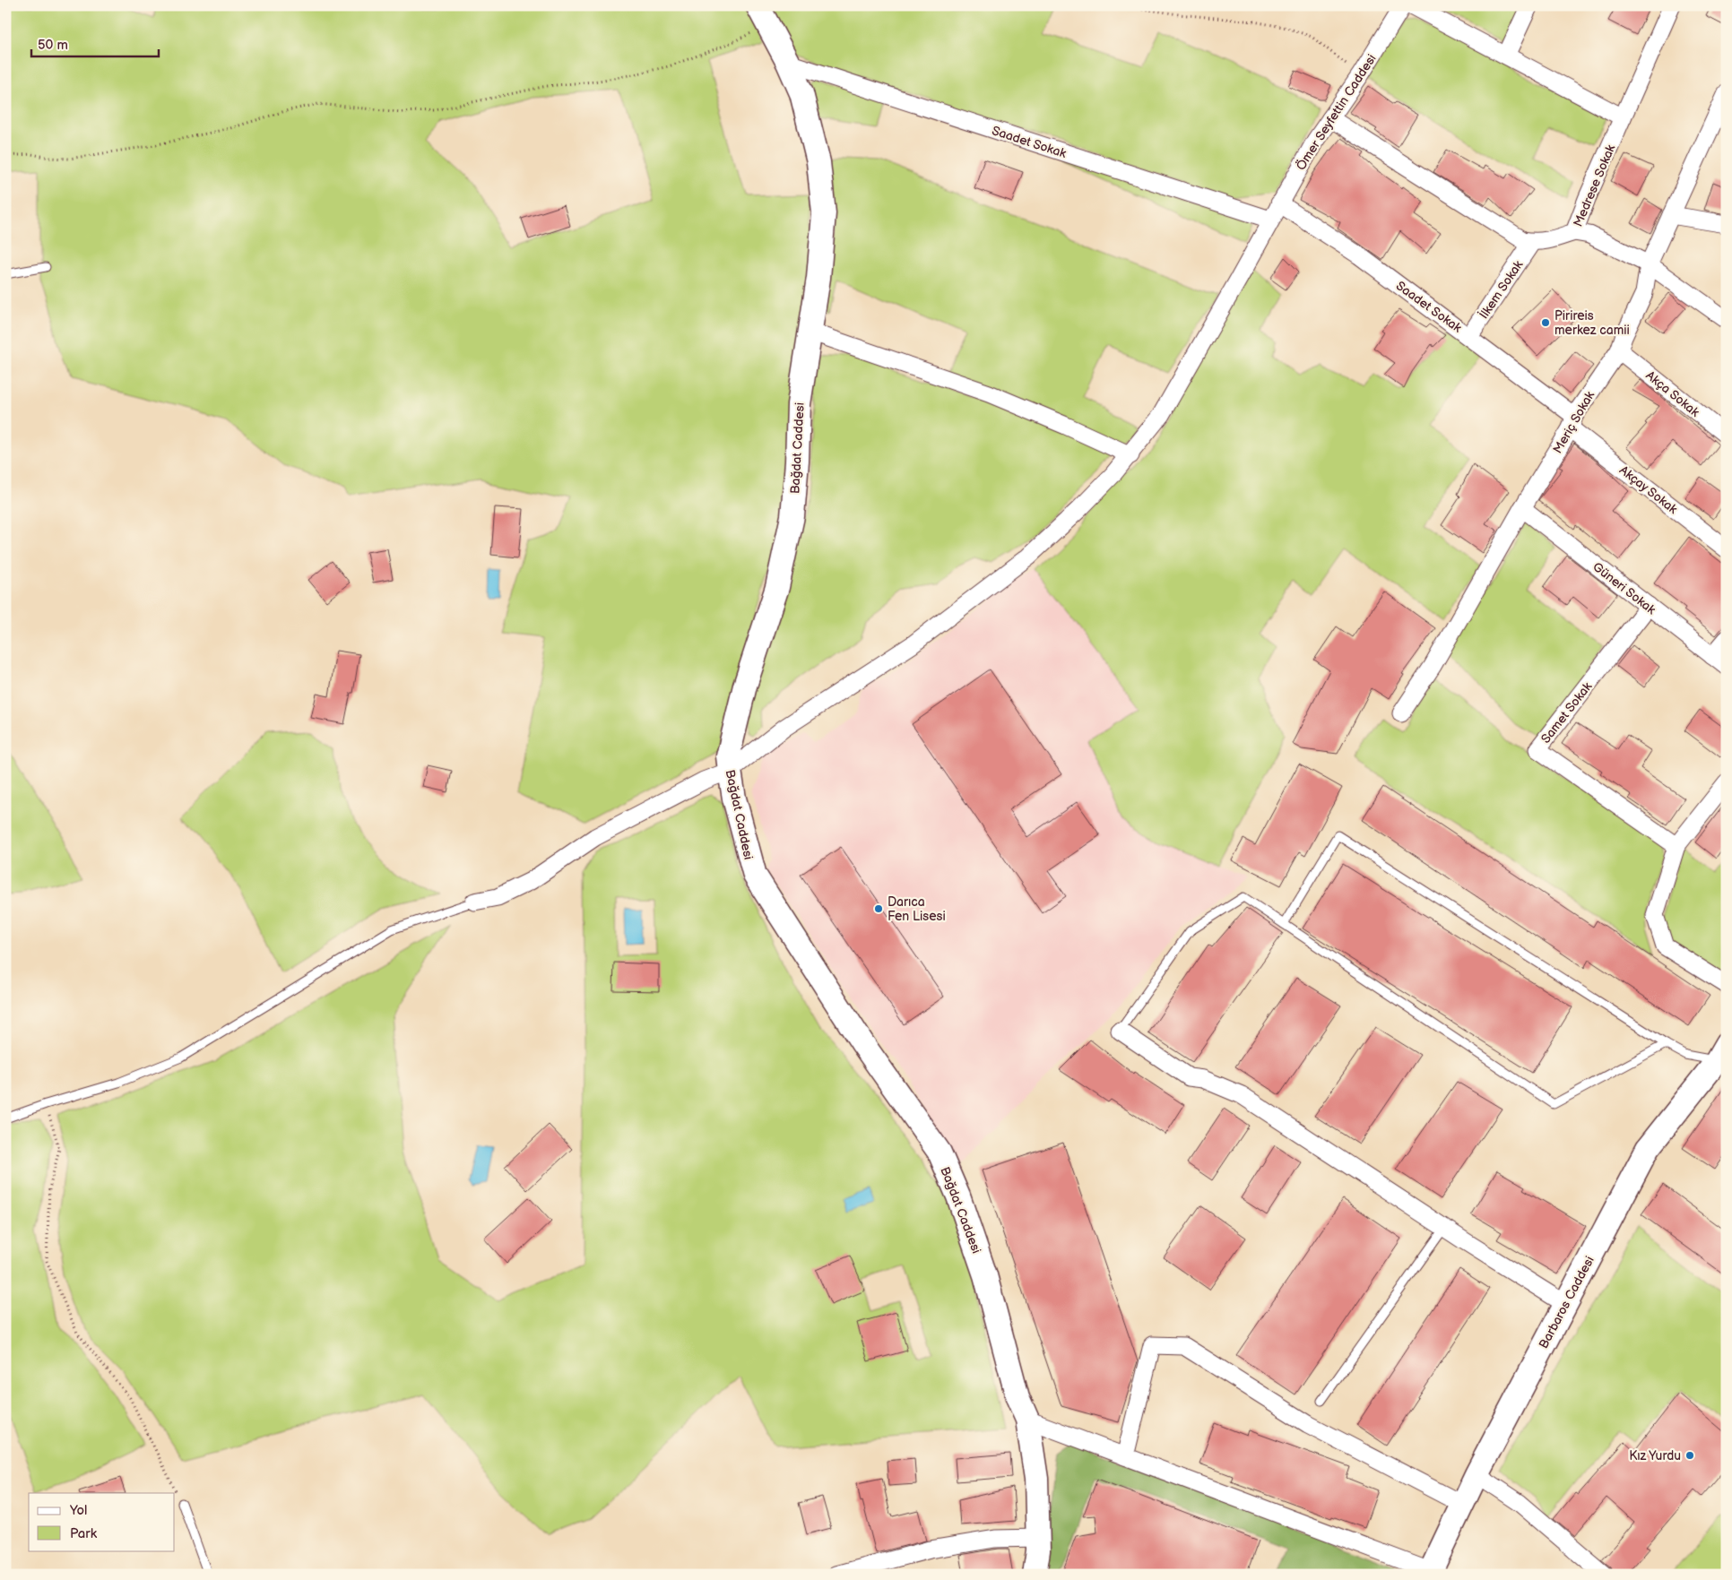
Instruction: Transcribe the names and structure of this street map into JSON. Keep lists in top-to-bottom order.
{
  "streets": {
    "street": [
      "Ömer Seyfettin Caddesi",
      "Saadet Sokak",
      "Medrese Sokak",
      "İlkem Sokak",
      "Akça Sokak",
      "Meriç Sokak",
      "Bağdat Caddesi",
      "Akçay Sokak",
      "Güneri Sokak",
      "Samet Sokak",
      "Barbaros Caddesi"
    ]
  },
  "crossings": [
    ["Ömer Seyfettin Caddesi", "Saadet Sokak"],
    ["Ömer Seyfettin Caddesi", "Bağdat Caddesi"],
    ["Saadet Sokak", "İlkem Sokak"],
    ["Saadet Sokak", "Meriç Sokak"],
    ["Saadet Sokak", "Bağdat Caddesi"],
    ["Saadet Sokak", "Akçay Sokak"],
    ["Medrese Sokak", "İlkem Sokak"],
    ["Akça Sokak", "Meriç Sokak"],
    ["Meriç Sokak", "Akçay Sokak"],
    ["Meriç Sokak", "Güneri Sokak"],
    ["Güneri Sokak", "Samet Sokak"]
  ],
  "places": ["Pirireis merkez camii", "Darıca Fen Lisesi", "Kız Yurdu"],
  "legend": ["Yol", "Park"],
  "scale_bar": "50 m"
}
